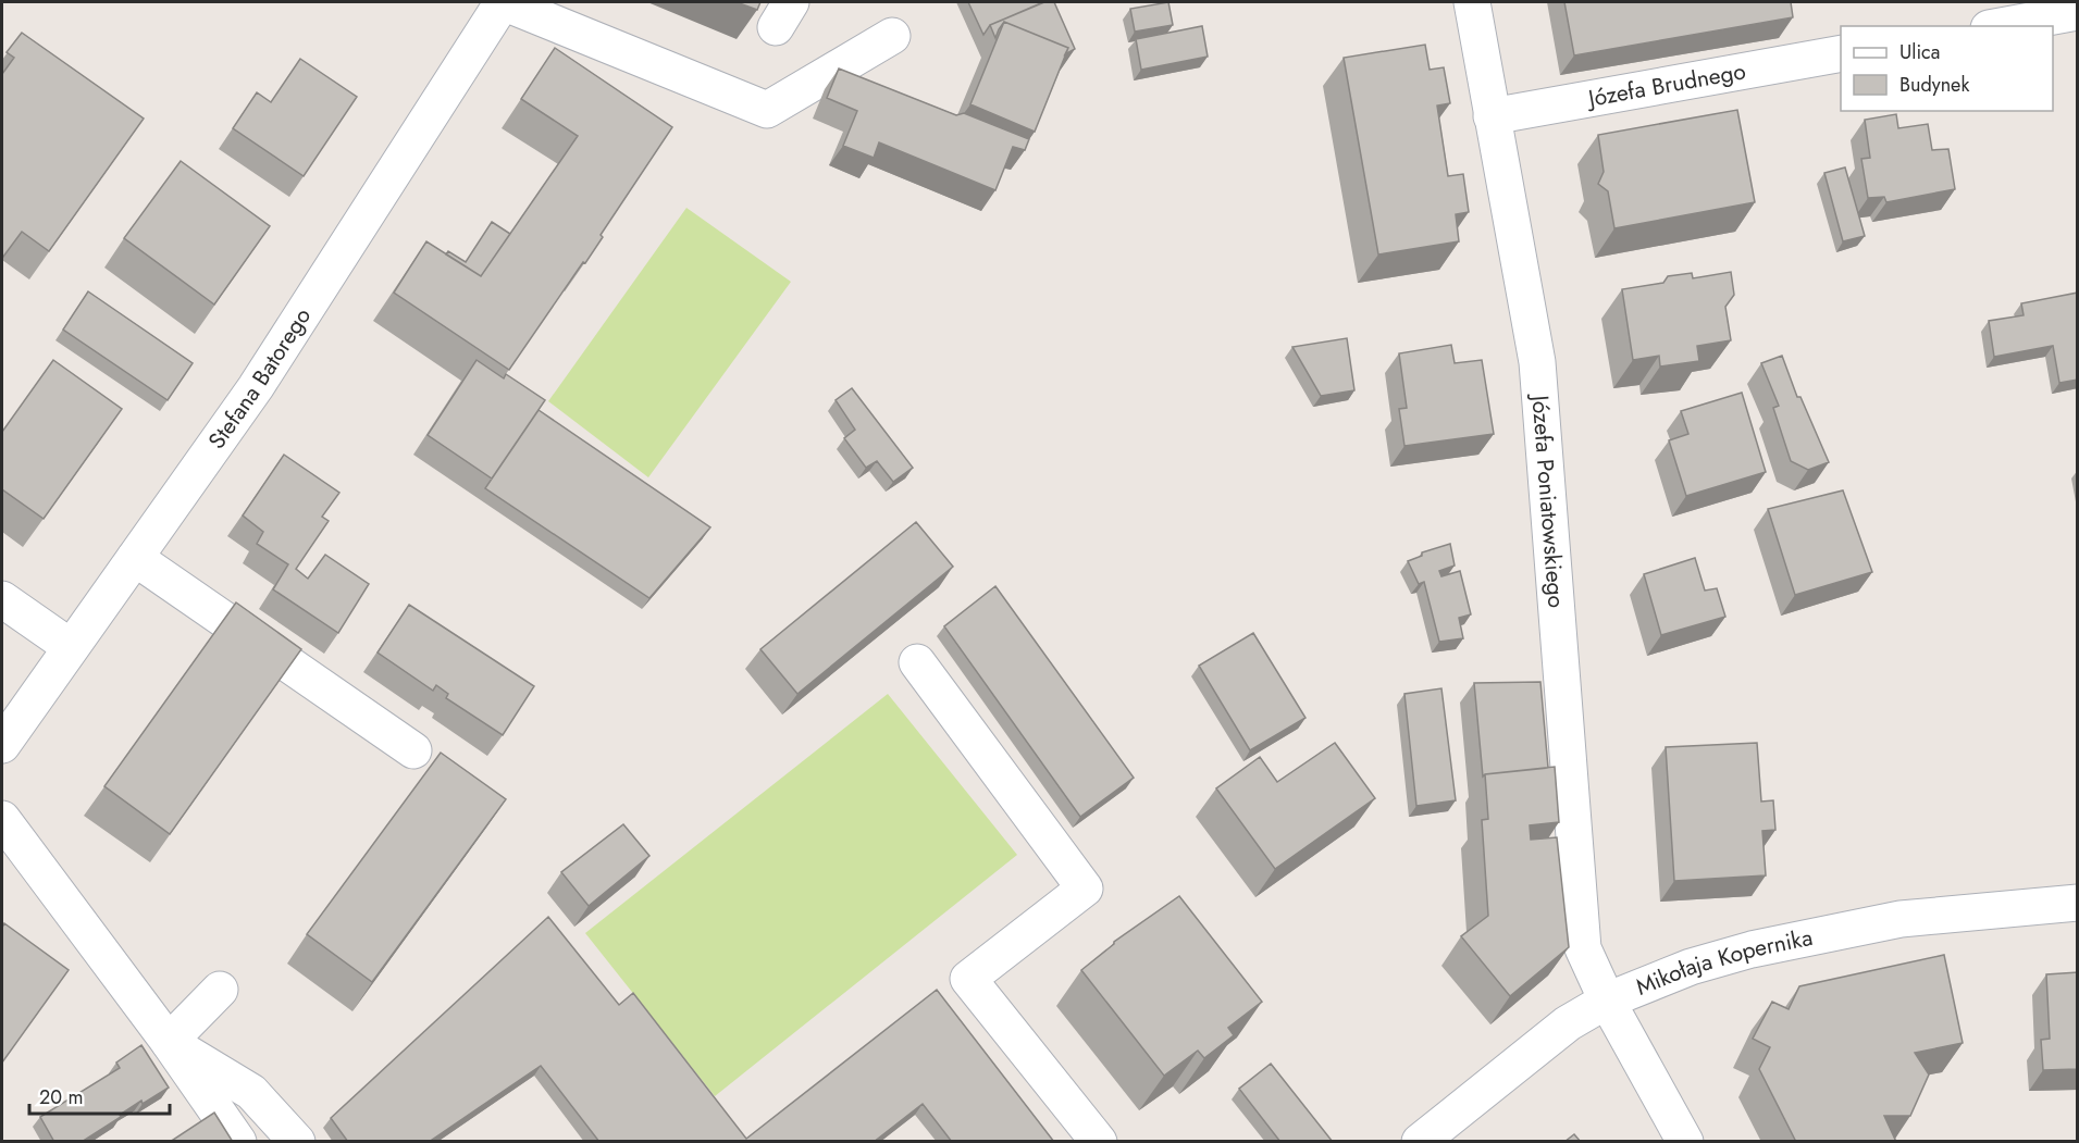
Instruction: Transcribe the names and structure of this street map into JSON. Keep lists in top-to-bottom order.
{
  "streets": {
    "street": [
      "Józefa Brudnego",
      "Stefana Batorego",
      "Józefa Poniatowskiego",
      "Mikołaja Kopernika"
    ]
  },
  "crossings": [
    ["Józefa Brudnego", "Józefa Poniatowskiego"],
    ["Józefa Poniatowskiego", "Mikołaja Kopernika"]
  ],
  "legend": ["Ulica", "Budynek"],
  "scale_bar": "20 m"
}
